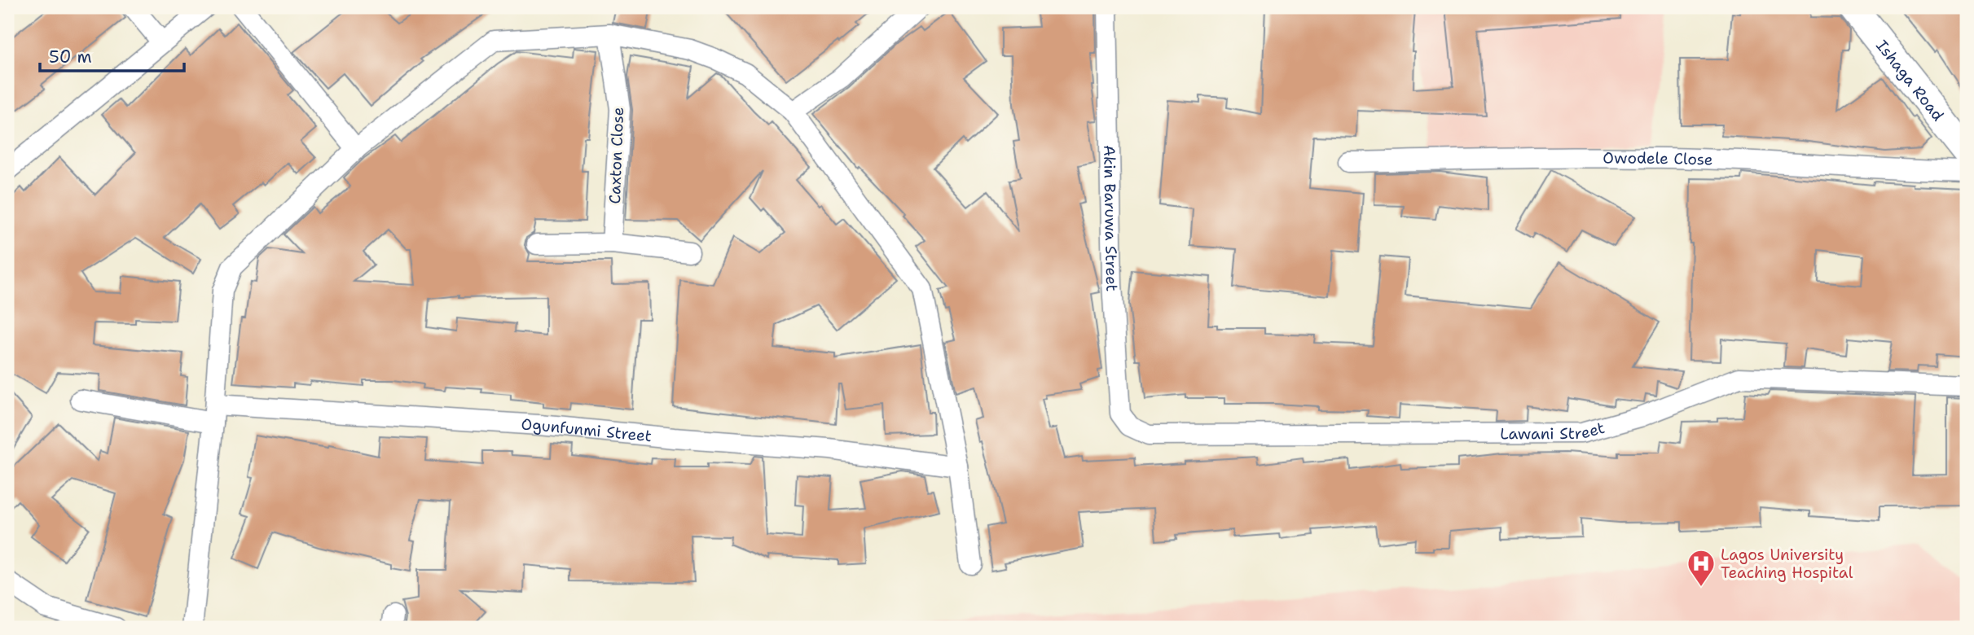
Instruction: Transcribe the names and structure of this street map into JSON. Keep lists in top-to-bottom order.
{
  "streets": {
    "main road": ["Ishaga Road"],
    "street": [
      "Caxton Close",
      "Owodele Close",
      "Akin Baruwa Street",
      "Ogunfunmi Street",
      "Lawani Street"
    ]
  },
  "crossings": [
    ["Akin Baruwa Street", "Lawani Street"]
  ],
  "places": {
    "hospital": ["Lagos University Teaching Hospital"]
  },
  "scale_bar": "50 m"
}
